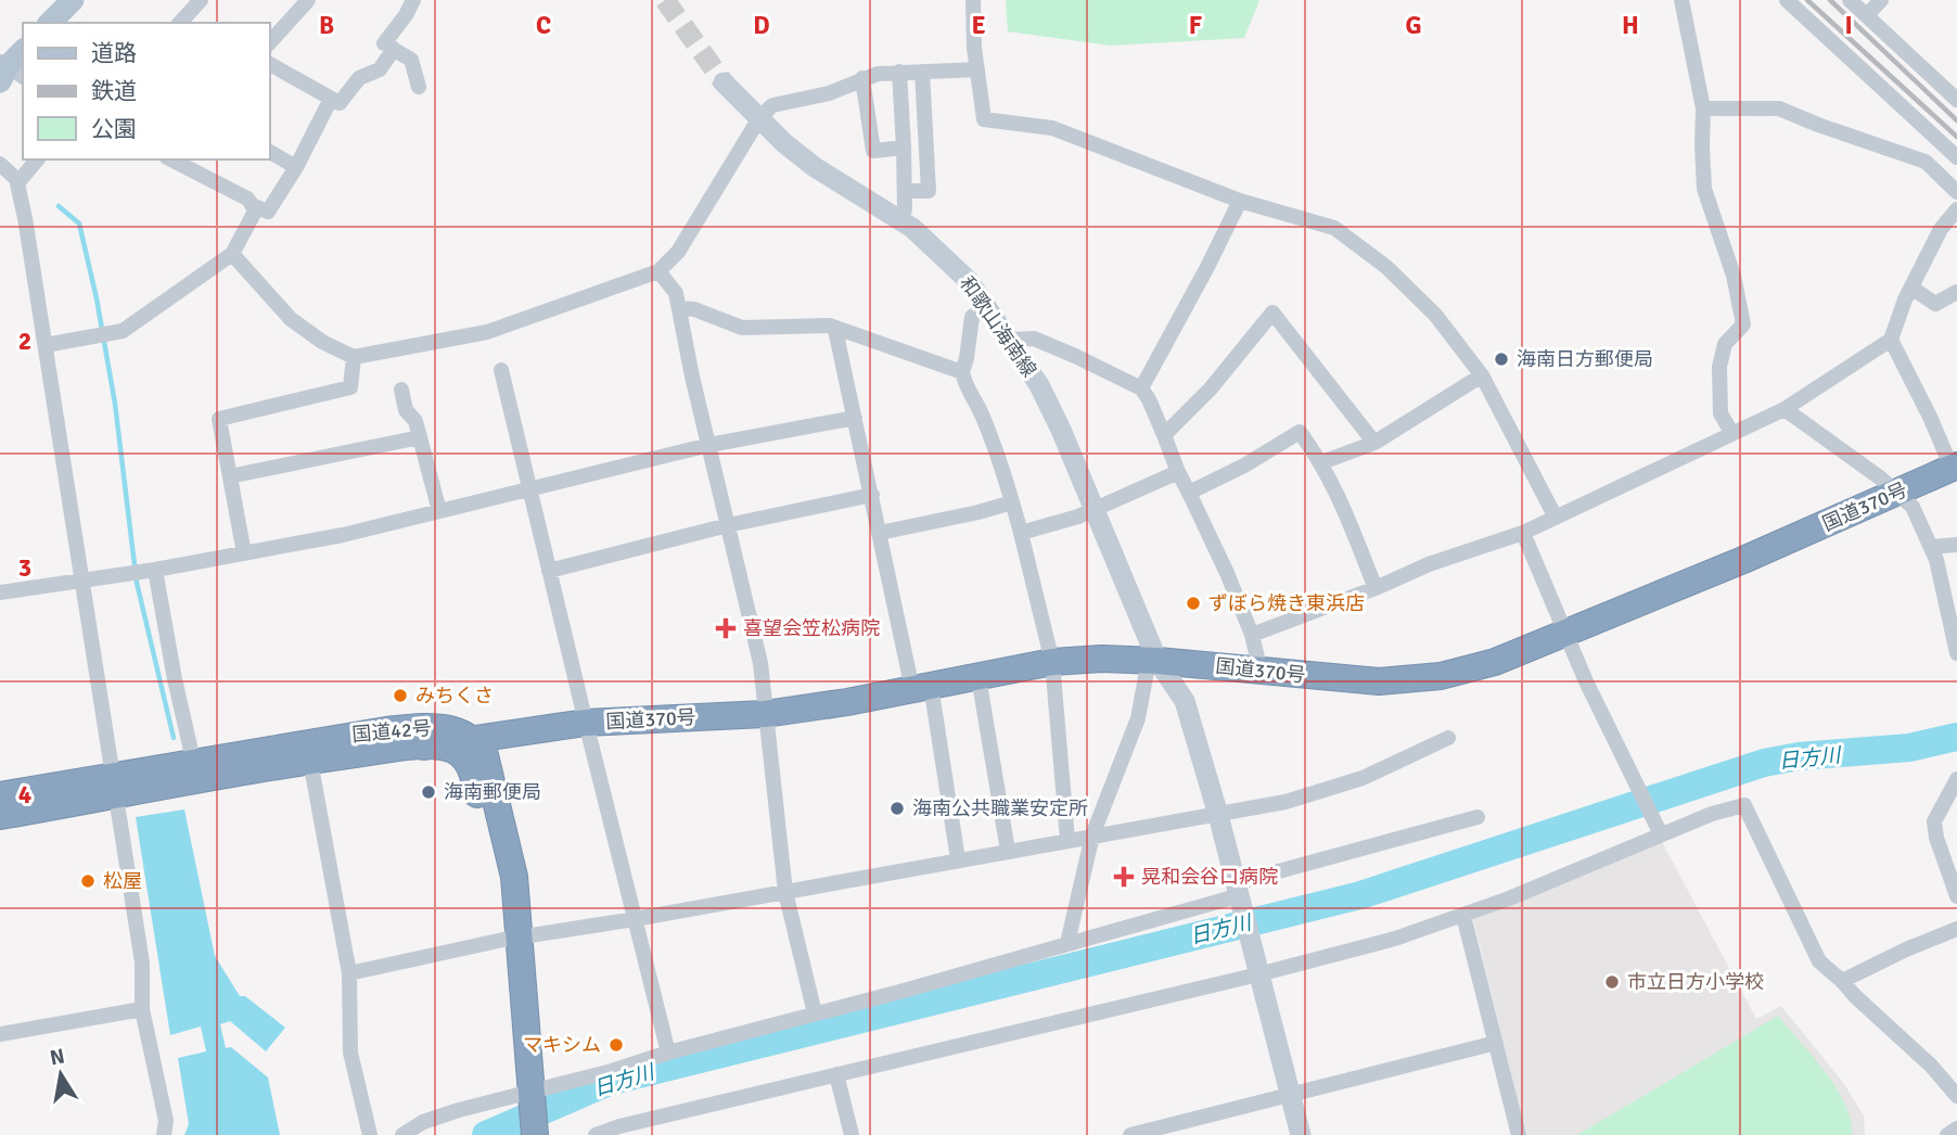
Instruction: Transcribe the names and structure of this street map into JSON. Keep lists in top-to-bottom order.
{
  "streets": {
    "highway": ["国道370号", "国道42号"],
    "main road": ["和歌山海南線"]
  },
  "crossings": [
    ["和歌山海南線", "国道370号"],
    ["国道370号", "国道42号"]
  ],
  "water": ["日方川"],
  "places": {
    "other": [
      "海南日方郵便局",
      "ずぼら焼き東浜店",
      "みちくさ",
      "海南郵便局",
      "海南公共職業安定所",
      "松屋",
      "市立日方小学校",
      "マキシム"
    ],
    "health": ["喜望会笠松病院", "晃和会谷口病院"]
  },
  "legend": ["道路", "鉄道", "公園"],
  "north": "top",
  "grid": {
    "columns": [
      "B",
      "C",
      "D",
      "E",
      "F",
      "G",
      "H",
      "I"
    ],
    "rows": ["2", "3", "4"]
  }
}
